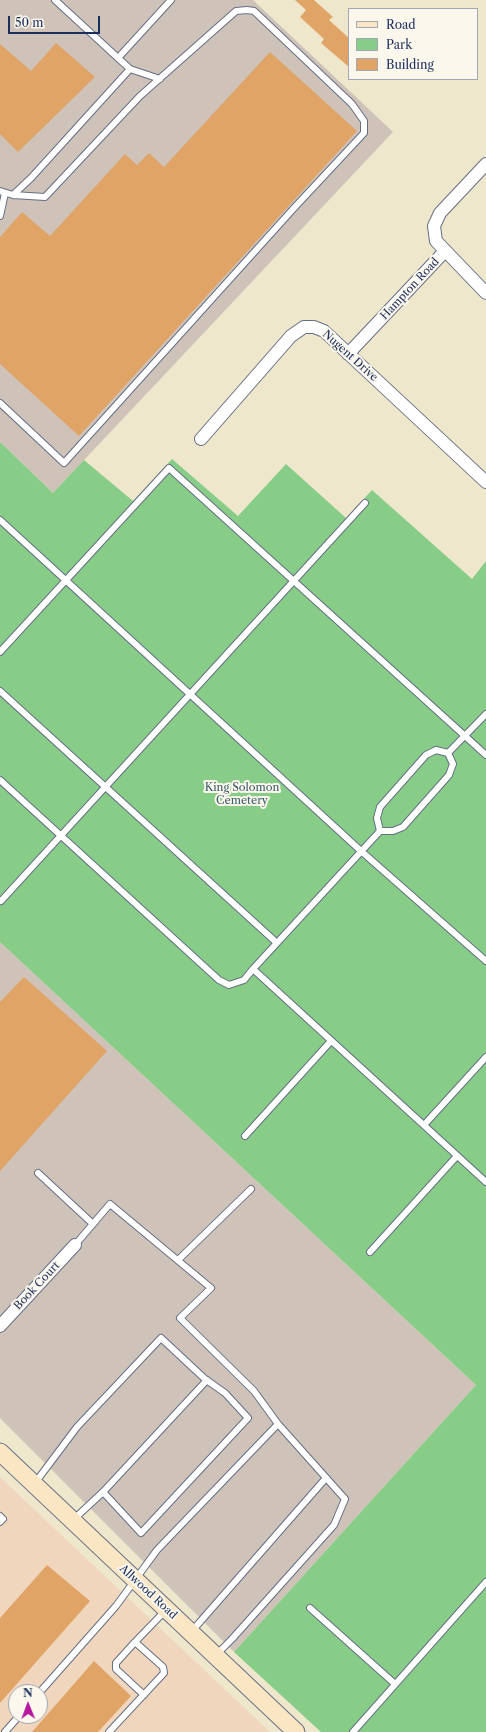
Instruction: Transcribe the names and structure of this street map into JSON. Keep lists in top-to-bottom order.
{
  "streets": {
    "main road": ["Allwood Road"],
    "street": ["Hampton Road", "Nugent Drive", "Book Court"]
  },
  "crossings": [
    ["Hampton Road", "Nugent Drive"]
  ],
  "parks": ["King Solomon Cemetery"],
  "legend": ["Road", "Park", "Building"],
  "scale_bar": "50 m",
  "north": "top"
}
